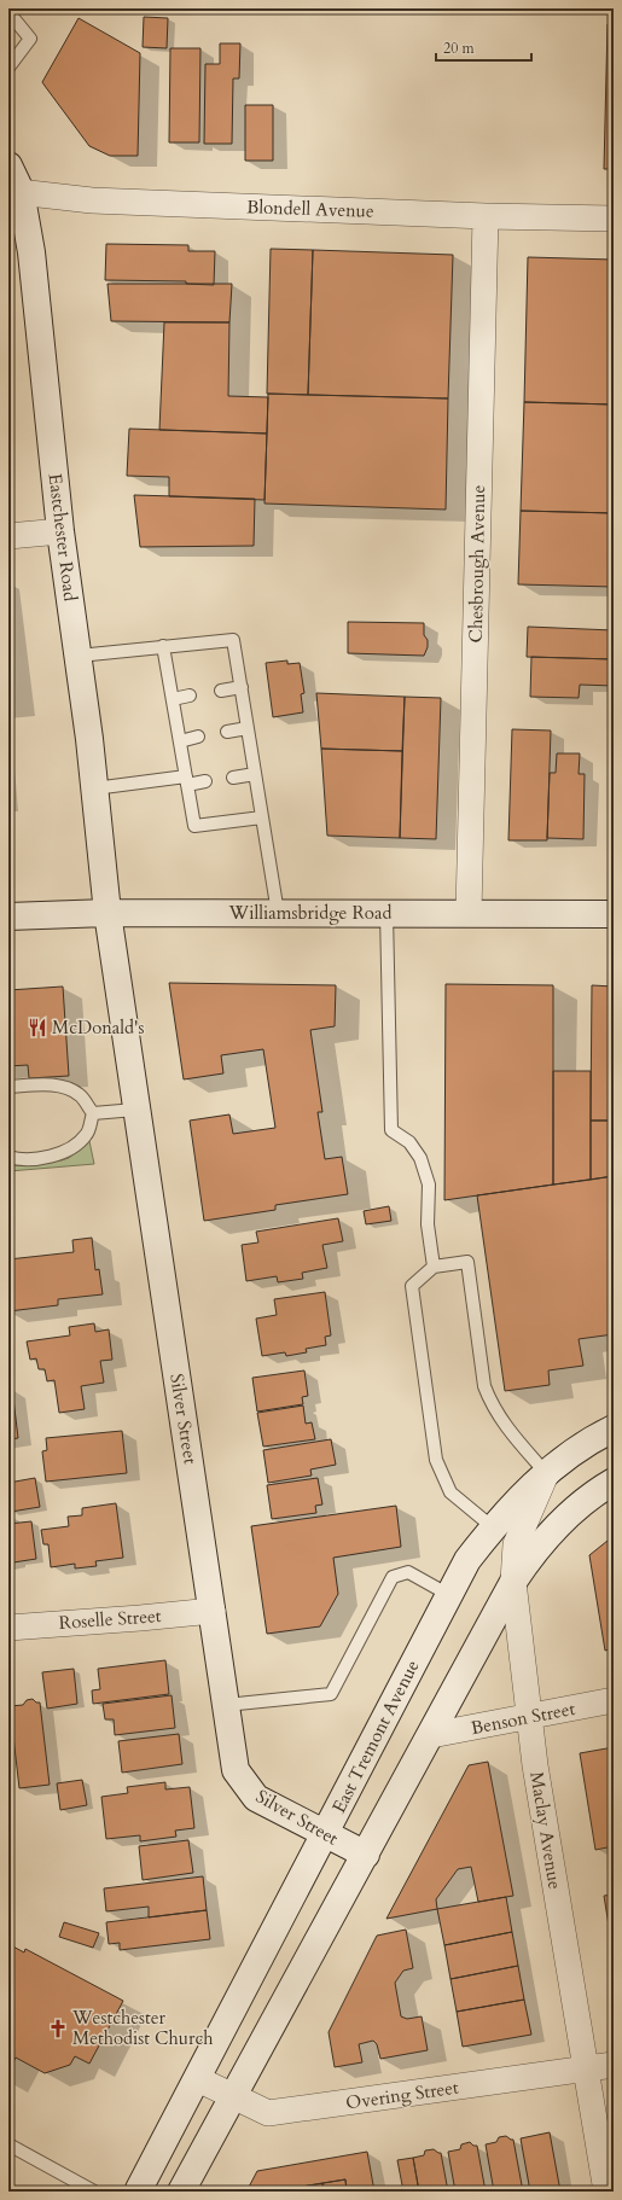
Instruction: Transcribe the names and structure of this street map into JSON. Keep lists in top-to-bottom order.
{
  "streets": {
    "main road": [
      "Eastchester Road",
      "Williamsbridge Road",
      "Silver Street",
      "East Tremont Avenue"
    ],
    "street": [
      "Blondell Avenue",
      "Chesbrough Avenue",
      "Roselle Street",
      "Benson Street",
      "Maclay Avenue",
      "Overing Street"
    ]
  },
  "crossings": [
    ["Blondell Avenue", "Eastchester Road"],
    ["Blondell Avenue", "Chesbrough Avenue"],
    ["Eastchester Road", "Williamsbridge Road"],
    ["Eastchester Road", "Silver Street"],
    ["Chesbrough Avenue", "Williamsbridge Road"],
    ["Williamsbridge Road", "Silver Street"],
    ["Silver Street", "Roselle Street"],
    ["Silver Street", "East Tremont Avenue"],
    ["Benson Street", "Maclay Avenue"],
    ["East Tremont Avenue", "Maclay Avenue"],
    ["East Tremont Avenue", "Overing Street"],
    ["Maclay Avenue", "Overing Street"]
  ],
  "places": {
    "restaurant": ["McDonald's"],
    "church": ["Westchester Methodist Church"]
  },
  "scale_bar": "20 m"
}
